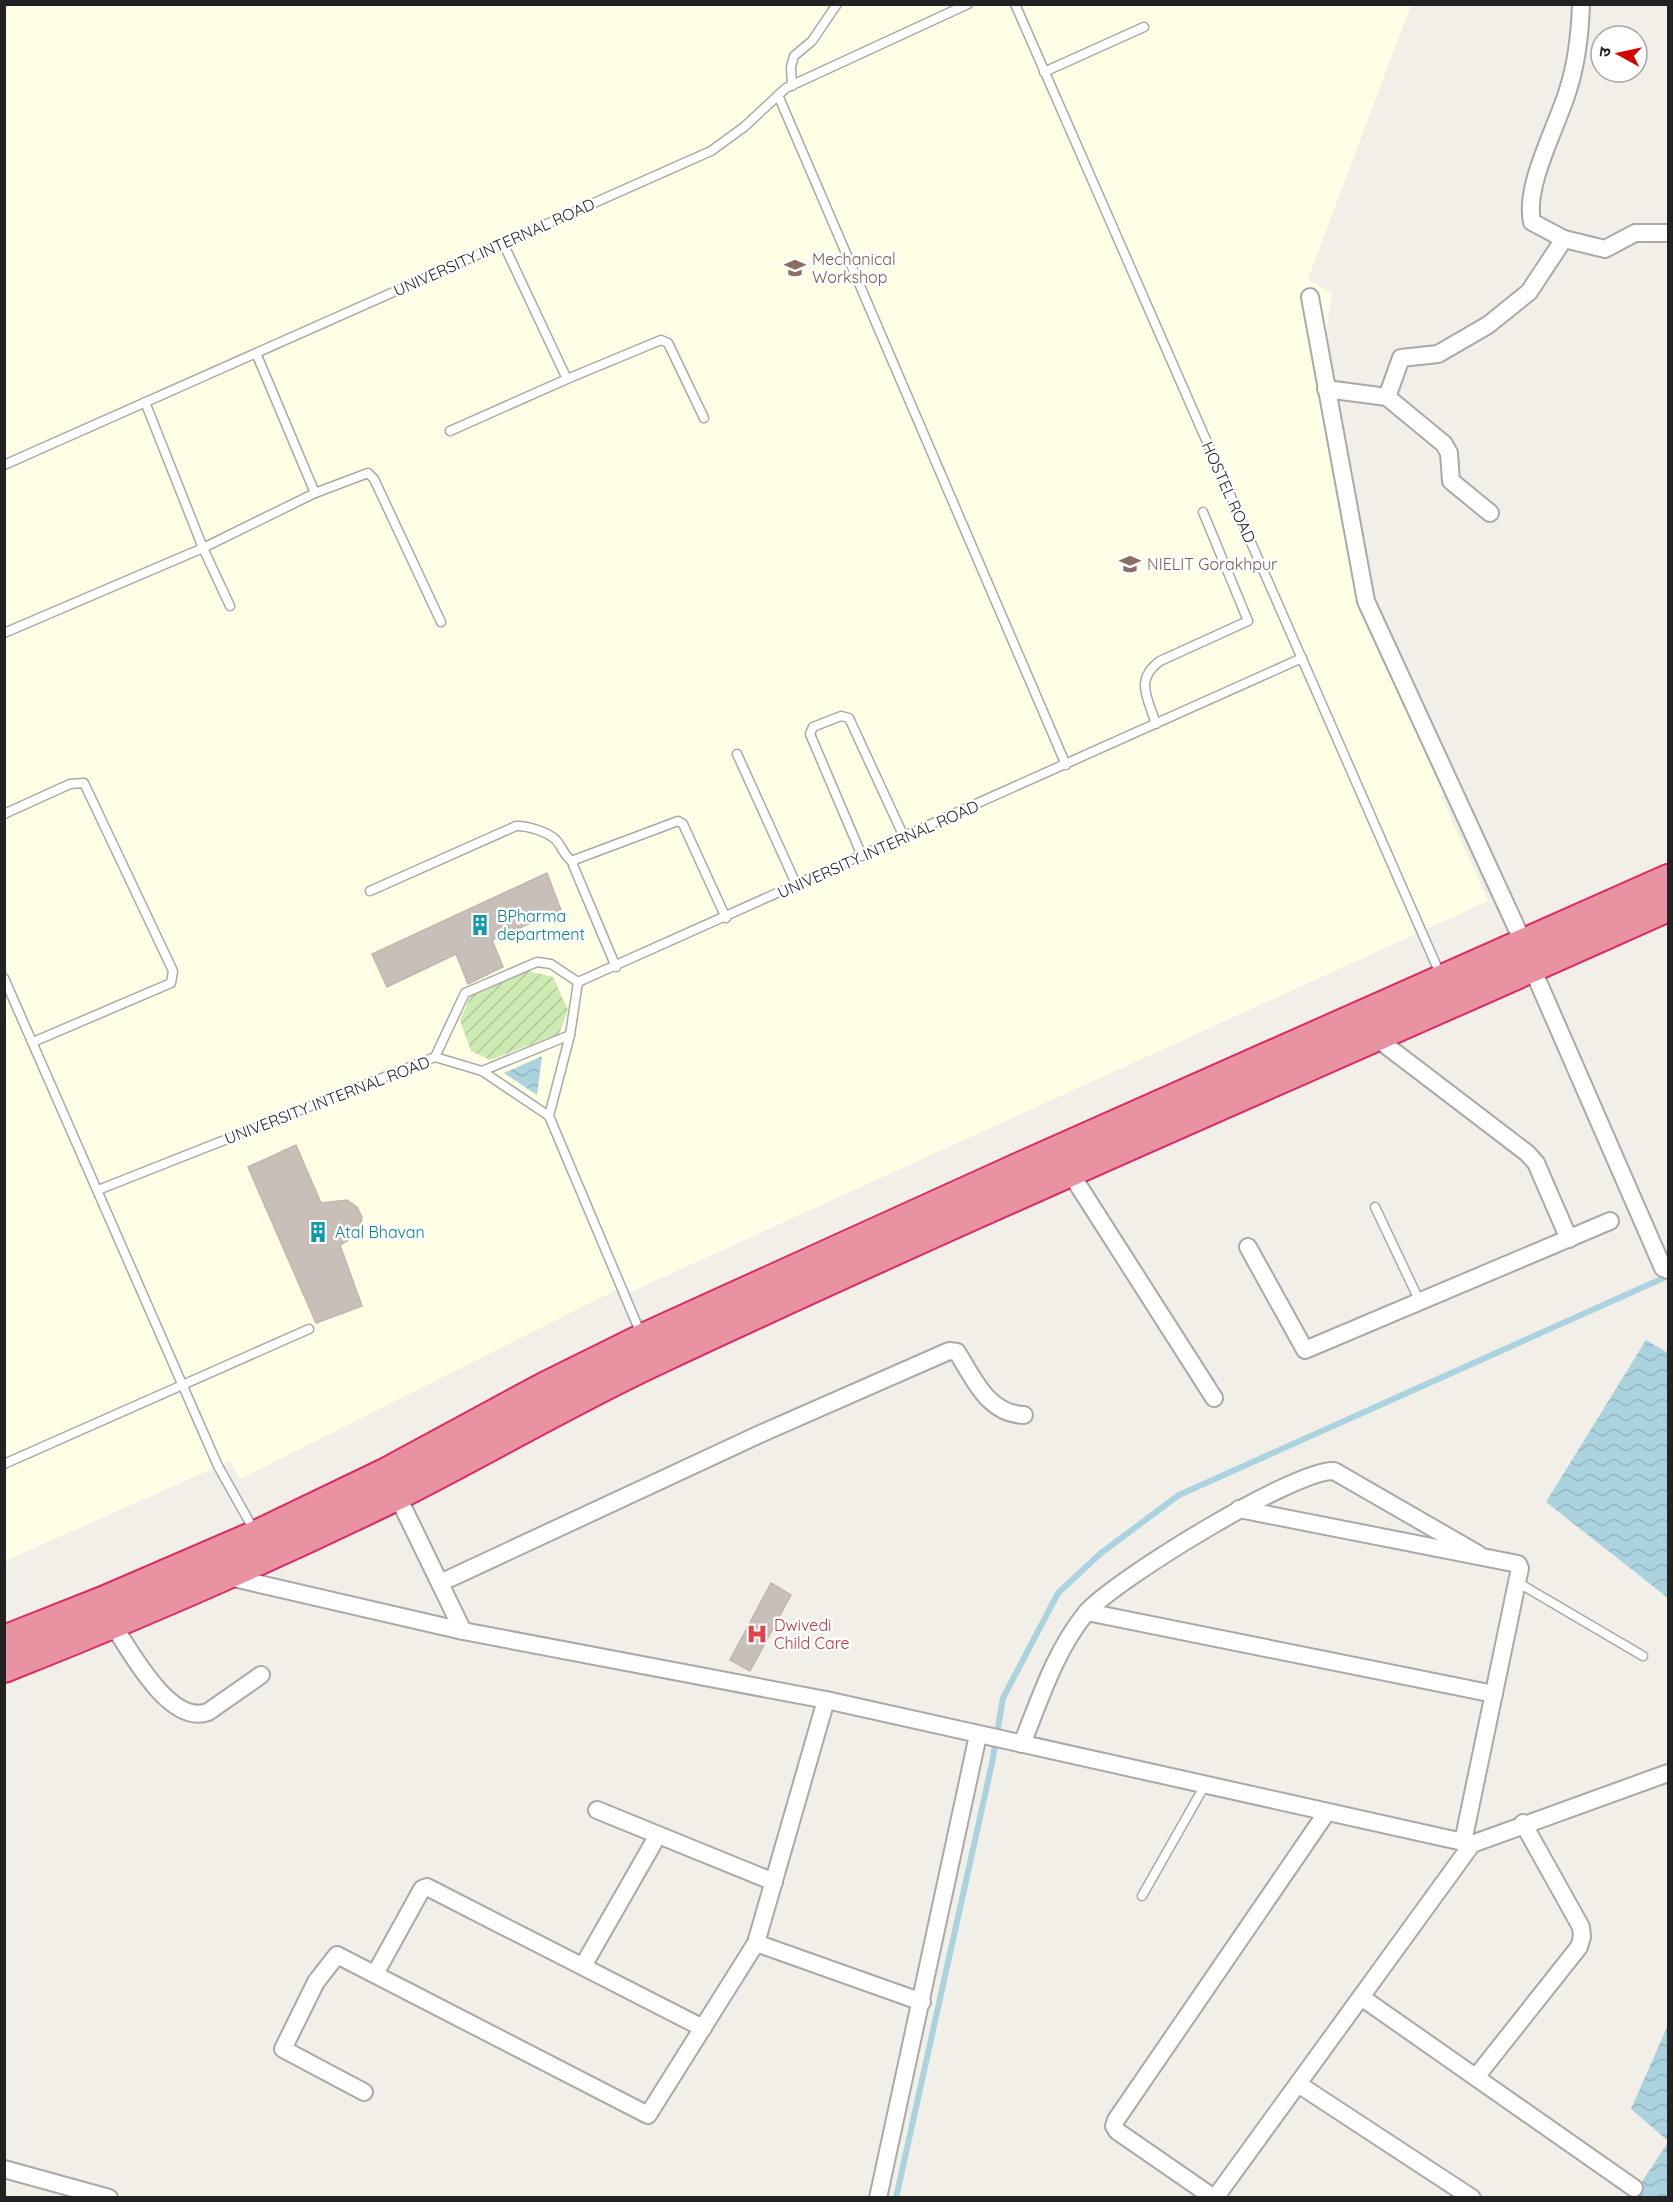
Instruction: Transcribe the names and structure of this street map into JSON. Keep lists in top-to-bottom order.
{
  "streets": {
    "lane": ["UNIVERSITY INTERNAL ROAD", "HOSTEL ROAD"]
  },
  "crossings": [
    ["UNIVERSITY INTERNAL ROAD", "HOSTEL ROAD"]
  ],
  "places": {
    "school or university": ["Mechanical Workshop", "NIELIT Gorakhpur"],
    "building": ["BPharma department", "Atal Bhavan"],
    "hospital": ["Dwivedi Child Care"]
  },
  "north": "left"
}
